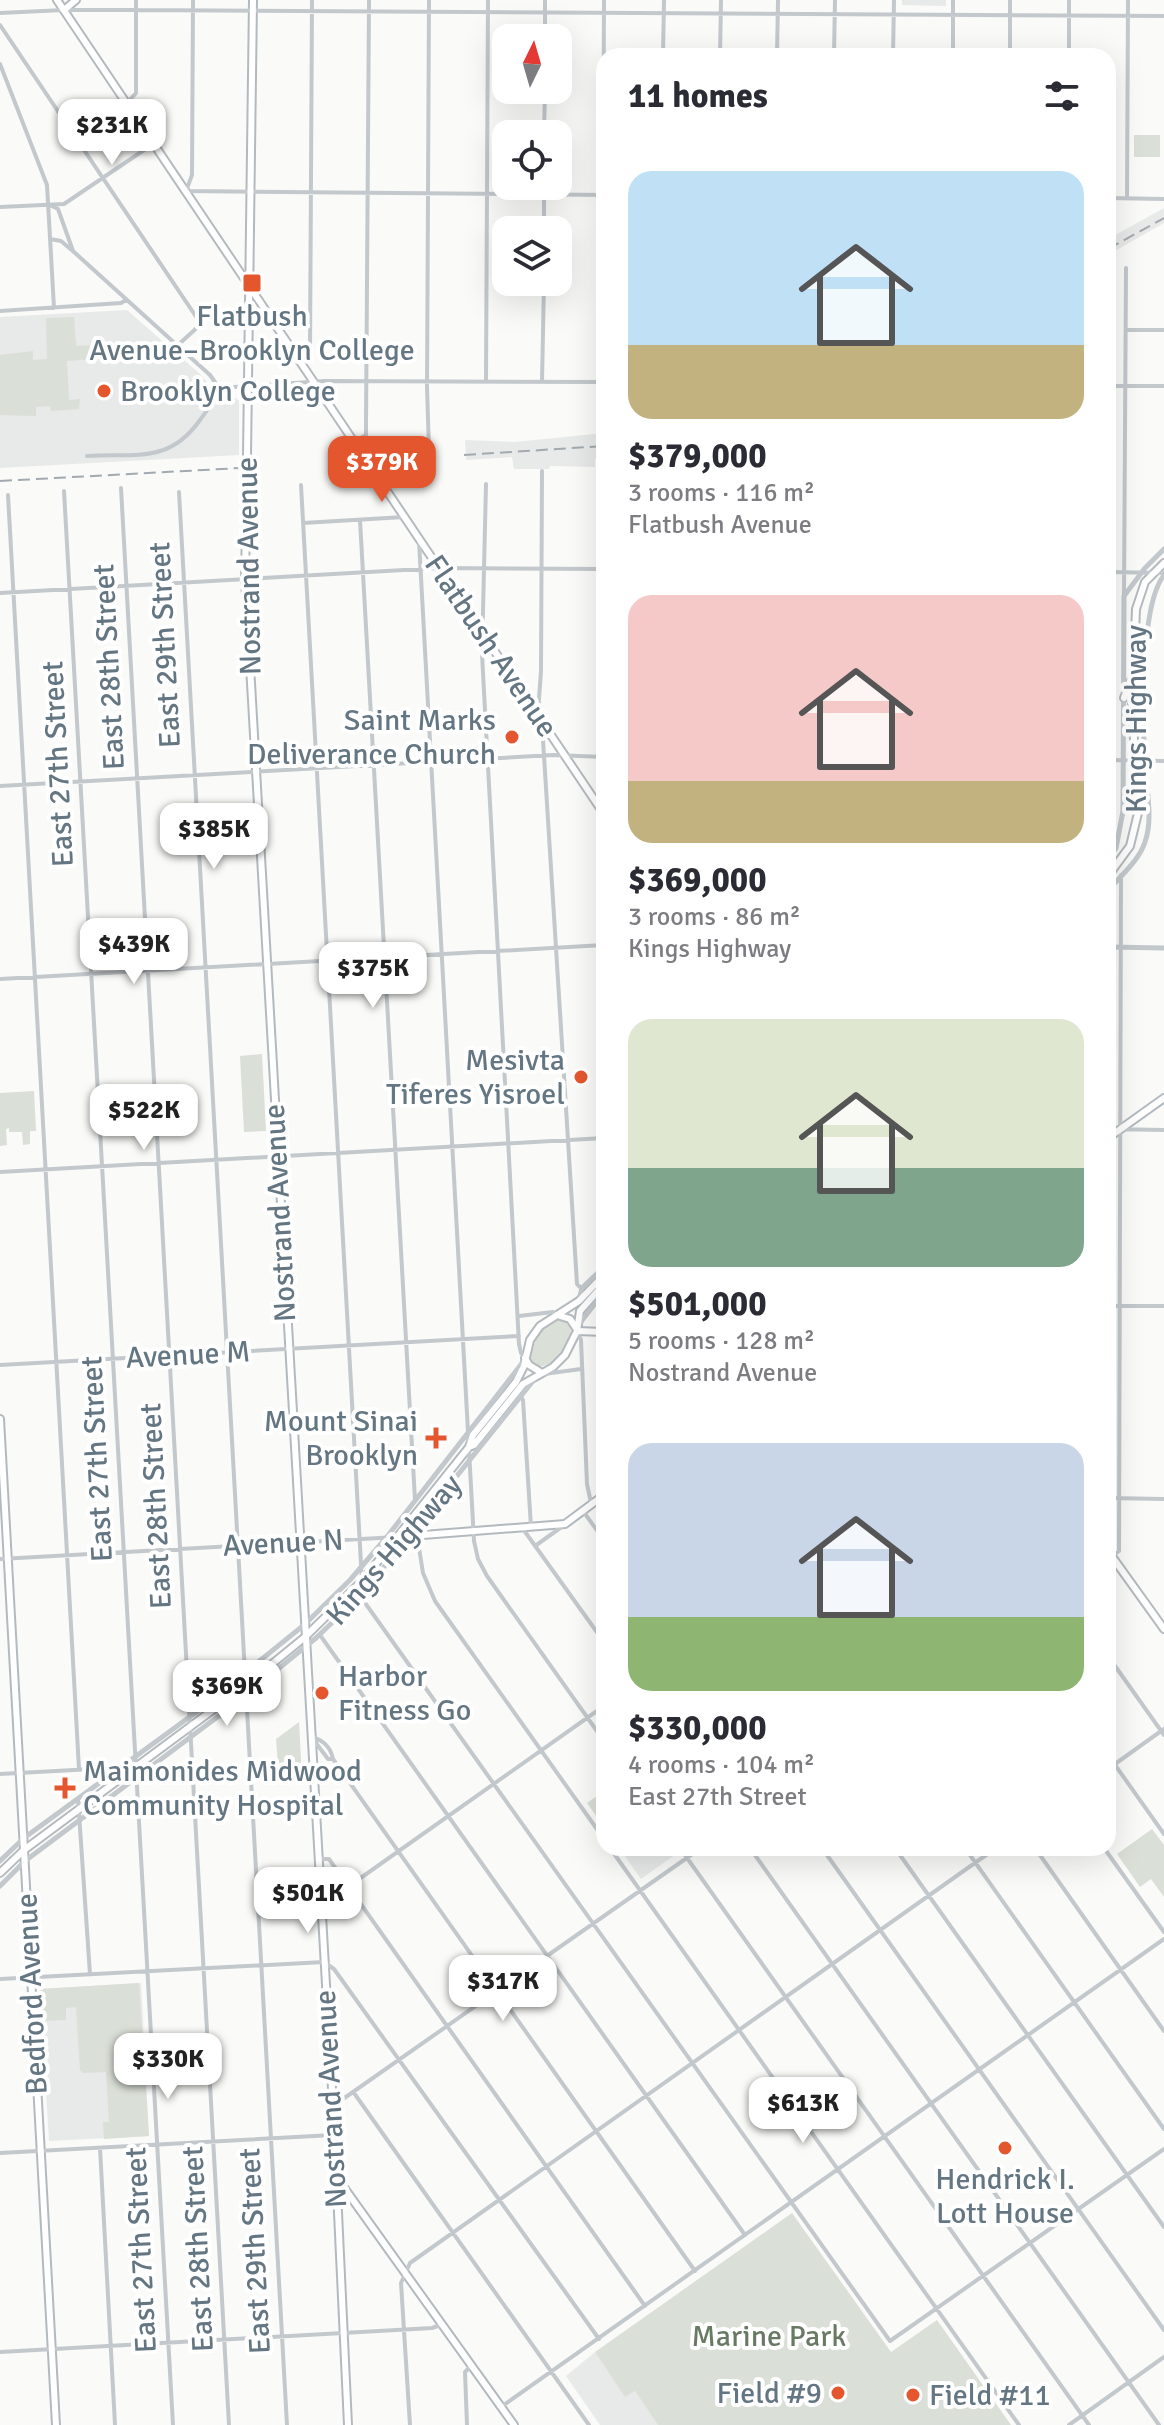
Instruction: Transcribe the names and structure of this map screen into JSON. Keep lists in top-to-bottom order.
{
  "streets": {
    "main road": [
      "Nostrand Avenue",
      "Flatbush Avenue",
      "Kings Highway",
      "Avenue N",
      "Bedford Avenue"
    ],
    "street": [
      "East 29th Street",
      "East 28th Street",
      "East 27th Street",
      "Avenue M"
    ]
  },
  "crossings": [
    ["Nostrand Avenue", "Flatbush Avenue"],
    ["Nostrand Avenue", "Kings Highway"],
    ["Nostrand Avenue", "Avenue M"],
    ["Nostrand Avenue", "Avenue N"],
    ["East 29th Street", "Kings Highway"],
    ["East 29th Street", "Avenue M"],
    ["East 29th Street", "Avenue N"],
    ["East 28th Street", "Kings Highway"],
    ["East 28th Street", "Avenue M"],
    ["East 28th Street", "Avenue N"],
    ["Kings Highway", "East 27th Street"],
    ["Kings Highway", "Avenue N"],
    ["Kings Highway", "Bedford Avenue"],
    ["East 27th Street", "Avenue M"],
    ["East 27th Street", "Avenue N"],
    ["Avenue N", "Bedford Avenue"]
  ],
  "parks": ["Marine Park"],
  "places": {
    "transit": ["Flatbush Avenue–Brooklyn College"],
    "other": [
      "Brooklyn College",
      "Saint Marks Deliverance Church",
      "Mesivta Tiferes Yisroel",
      "Harbor Fitness Go",
      "Hendrick I. Lott House",
      "Field #9",
      "Field #11"
    ],
    "health": ["Mount Sinai Brooklyn", "Maimonides Midwood Community Hospital"]
  },
  "north": "top",
  "page": {
    "heading": "11 homes",
    "price": [
      "$231K",
      "$379K",
      "$385K",
      "$439K",
      "$375K",
      "$522K",
      "$369K",
      "$501K",
      "$317K",
      "$330K",
      "$613K"
    ],
    "list": [
      {
        "name": "$379,000",
        "note": "3 rooms · 116 m² · Flatbush Avenue"
      },
      {
        "name": "$369,000",
        "note": "3 rooms · 86 m² · Kings Highway"
      },
      {
        "name": "$501,000",
        "note": "5 rooms · 128 m² · Nostrand Avenue"
      },
      {
        "name": "$330,000",
        "note": "4 rooms · 104 m² · East 27th Street"
      }
    ]
  }
}
